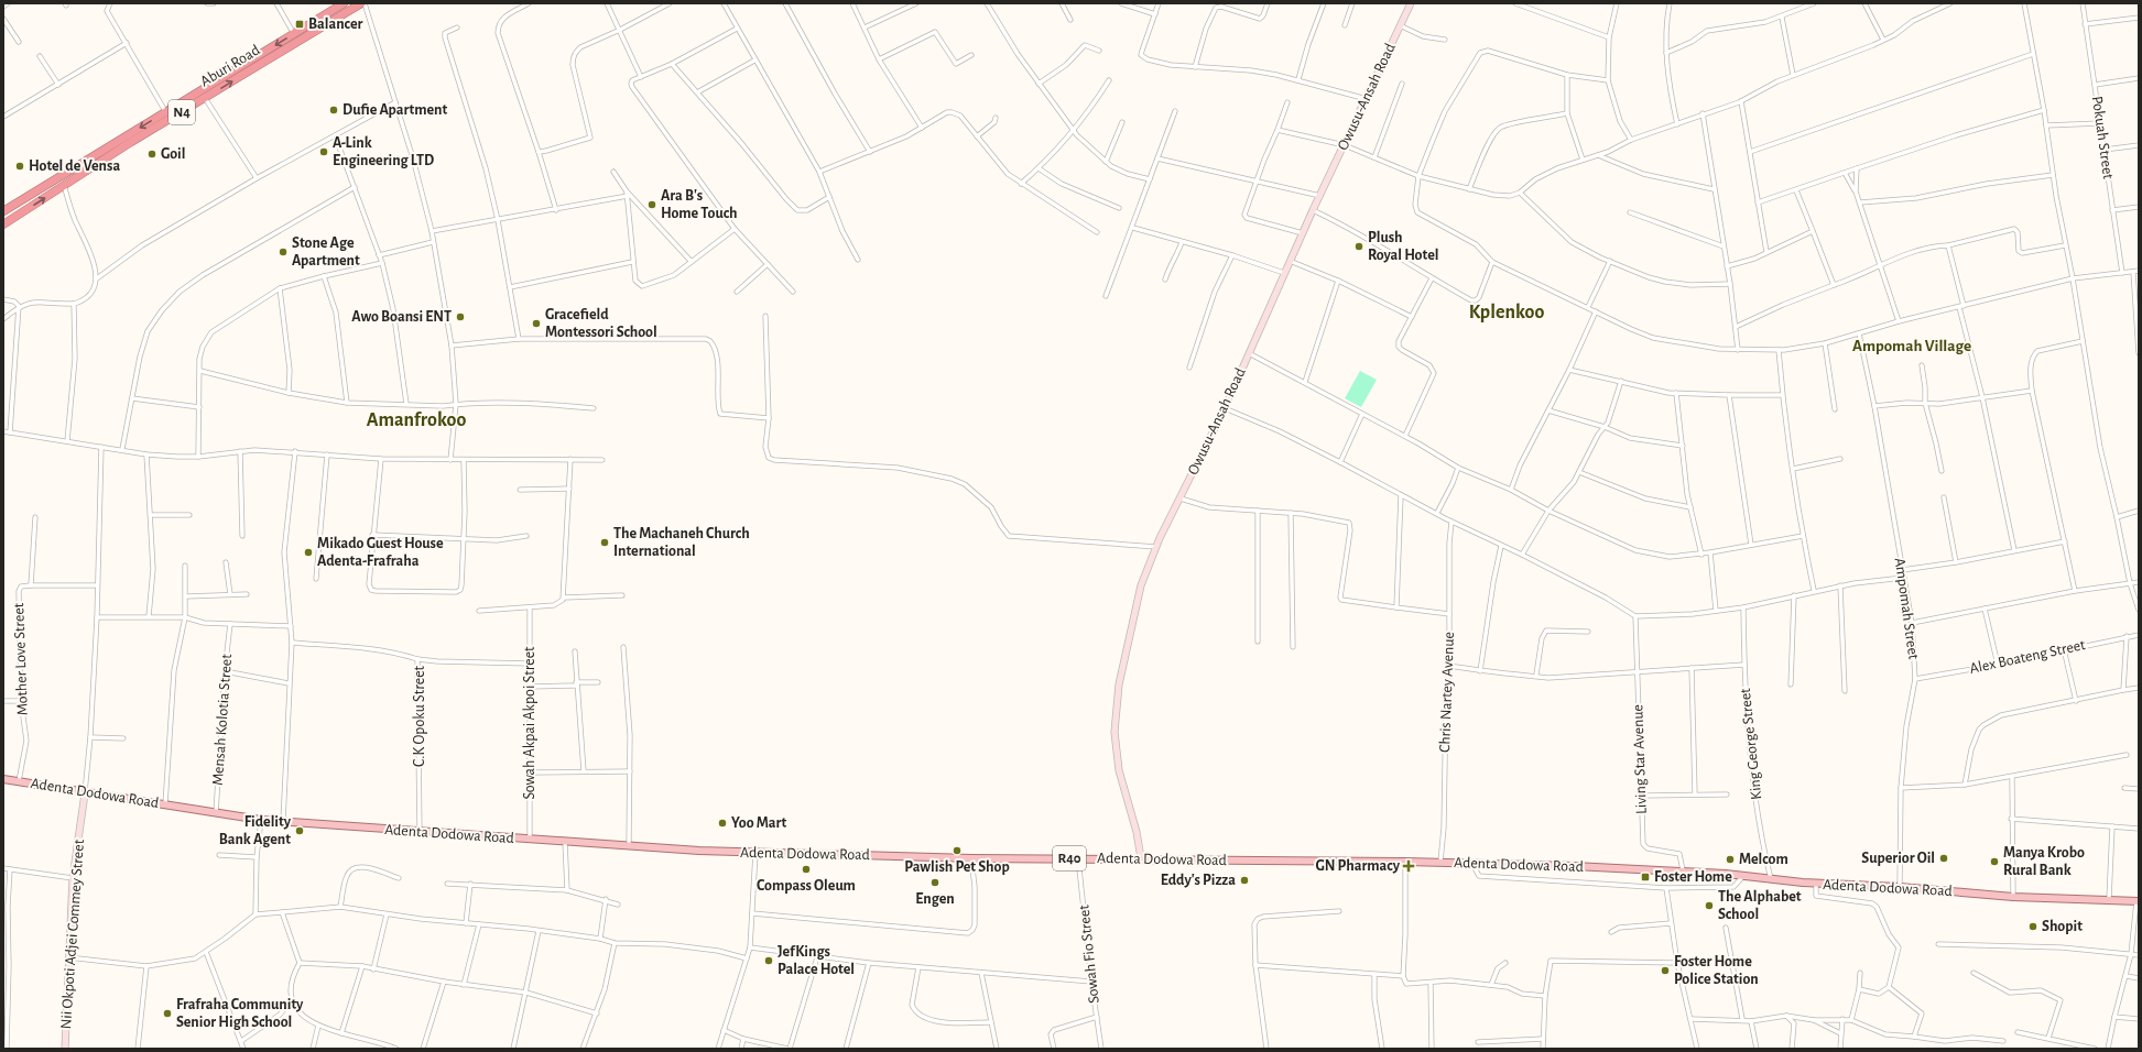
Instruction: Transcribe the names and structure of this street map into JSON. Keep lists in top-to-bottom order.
{
  "streets": {
    "highway": ["Aburi Road", "N4"],
    "main road": ["Adenta Dodowa Road", "R40"],
    "street": [
      "Owusu-Ansah Road",
      "Pokuah Street",
      "Ampomah Street",
      "Alex Boateng Street",
      "Mother Love Street",
      "Chris Nartey Avenue",
      "C.K Opoku Street",
      "Mensah Kolotia Street",
      "Sowah Akpai Akpoi Street",
      "King George Street",
      "Living Star Avenue",
      "Nii Okpoti Adjei Commey Street",
      "Sowah Fio Street"
    ]
  },
  "crossings": [
    ["Owusu-Ansah Road", "Adenta Dodowa Road"],
    ["Ampomah Street", "Alex Boateng Street"],
    ["Ampomah Street", "Adenta Dodowa Road"],
    ["Mother Love Street", "Adenta Dodowa Road"],
    ["Chris Nartey Avenue", "Adenta Dodowa Road"],
    ["C.K Opoku Street", "Sowah Akpai Akpoi Street"],
    ["C.K Opoku Street", "Adenta Dodowa Road"],
    ["Mensah Kolotia Street", "Adenta Dodowa Road"],
    ["Sowah Akpai Akpoi Street", "Adenta Dodowa Road"],
    ["King George Street", "Adenta Dodowa Road"],
    ["Living Star Avenue", "Adenta Dodowa Road"],
    ["Adenta Dodowa Road", "Nii Okpoti Adjei Commey Street"],
    ["Adenta Dodowa Road", "Sowah Fio Street"]
  ],
  "districts": ["Kplenkoo", "Ampomah Village", "Amanfrokoo"],
  "places": {
    "transit": ["Balancer", "Foster Home"],
    "other": [
      "Dufie Apartment",
      "A-Link Engineering LTD",
      "Goil",
      "Hotel de Vensa",
      "Ara B's Home Touch",
      "Plush Royal Hotel",
      "Stone Age Apartment",
      "Awo Boansi ENT",
      "Gracefield Montessori School",
      "The Machaneh Church International",
      "Mikado Guest House Adenta-Frafraha",
      "Yoo Mart",
      "Fidelity Bank Agent",
      "Pawlish Pet Shop",
      "Superior Oil",
      "Melcom",
      "Manya Krobo Rural Bank",
      "Compass Oleum",
      "Eddy's Pizza",
      "Engen",
      "The Alphabet School",
      "Shopit",
      "JefKings Palace Hotel",
      "Foster Home Police Station",
      "Frafraha Community Senior High School"
    ],
    "health": ["GN Pharmacy"]
  }
}
